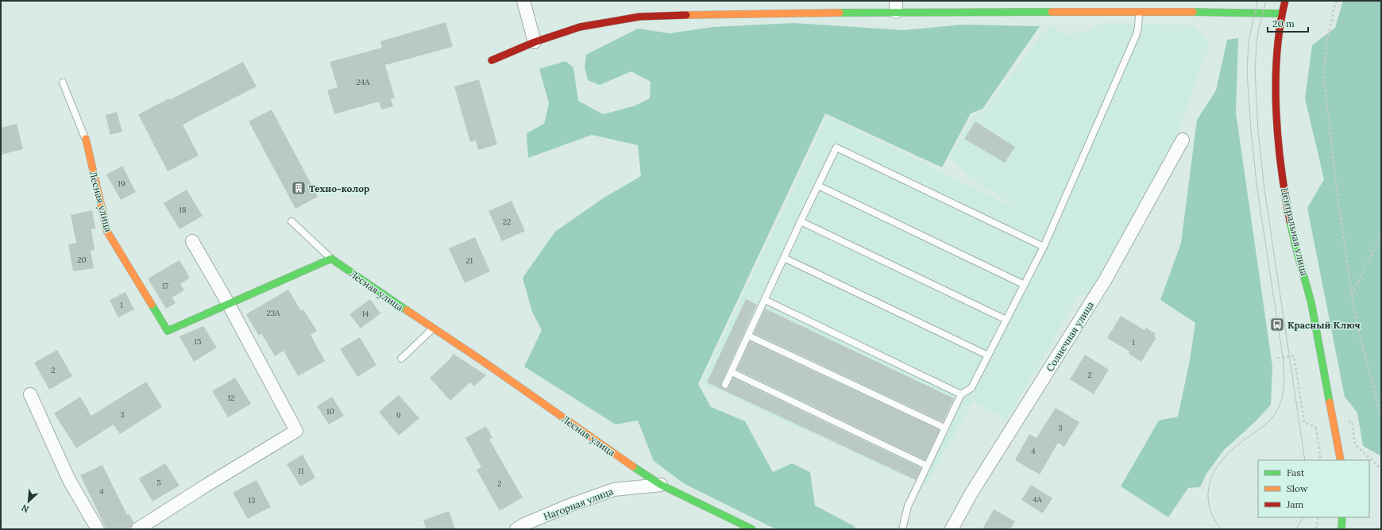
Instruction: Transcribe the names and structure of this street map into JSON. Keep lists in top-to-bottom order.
{
  "streets": {
    "street": [
      "Лесная улица",
      "Центральная улица",
      "Солнечная улица",
      "Нагорная улица"
    ]
  },
  "crossings": [
    ["Лесная улица", "Нагорная улица"]
  ],
  "places": {
    "building": ["Техно-колор"],
    "bus stop": ["Красный Ключ"]
  },
  "house_numbers": [
    "24А",
    "19",
    "18",
    "22",
    "20",
    "21",
    "17",
    "1",
    "23А",
    "14",
    "15",
    "1",
    "2",
    "2",
    "12",
    "10",
    "3",
    "9",
    "3",
    "4",
    "11",
    "5",
    "2",
    "4",
    "4А",
    "13"
  ],
  "legend": ["Fast", "Slow", "Jam"],
  "scale_bar": "20 m",
  "north": "bottom left"
}
